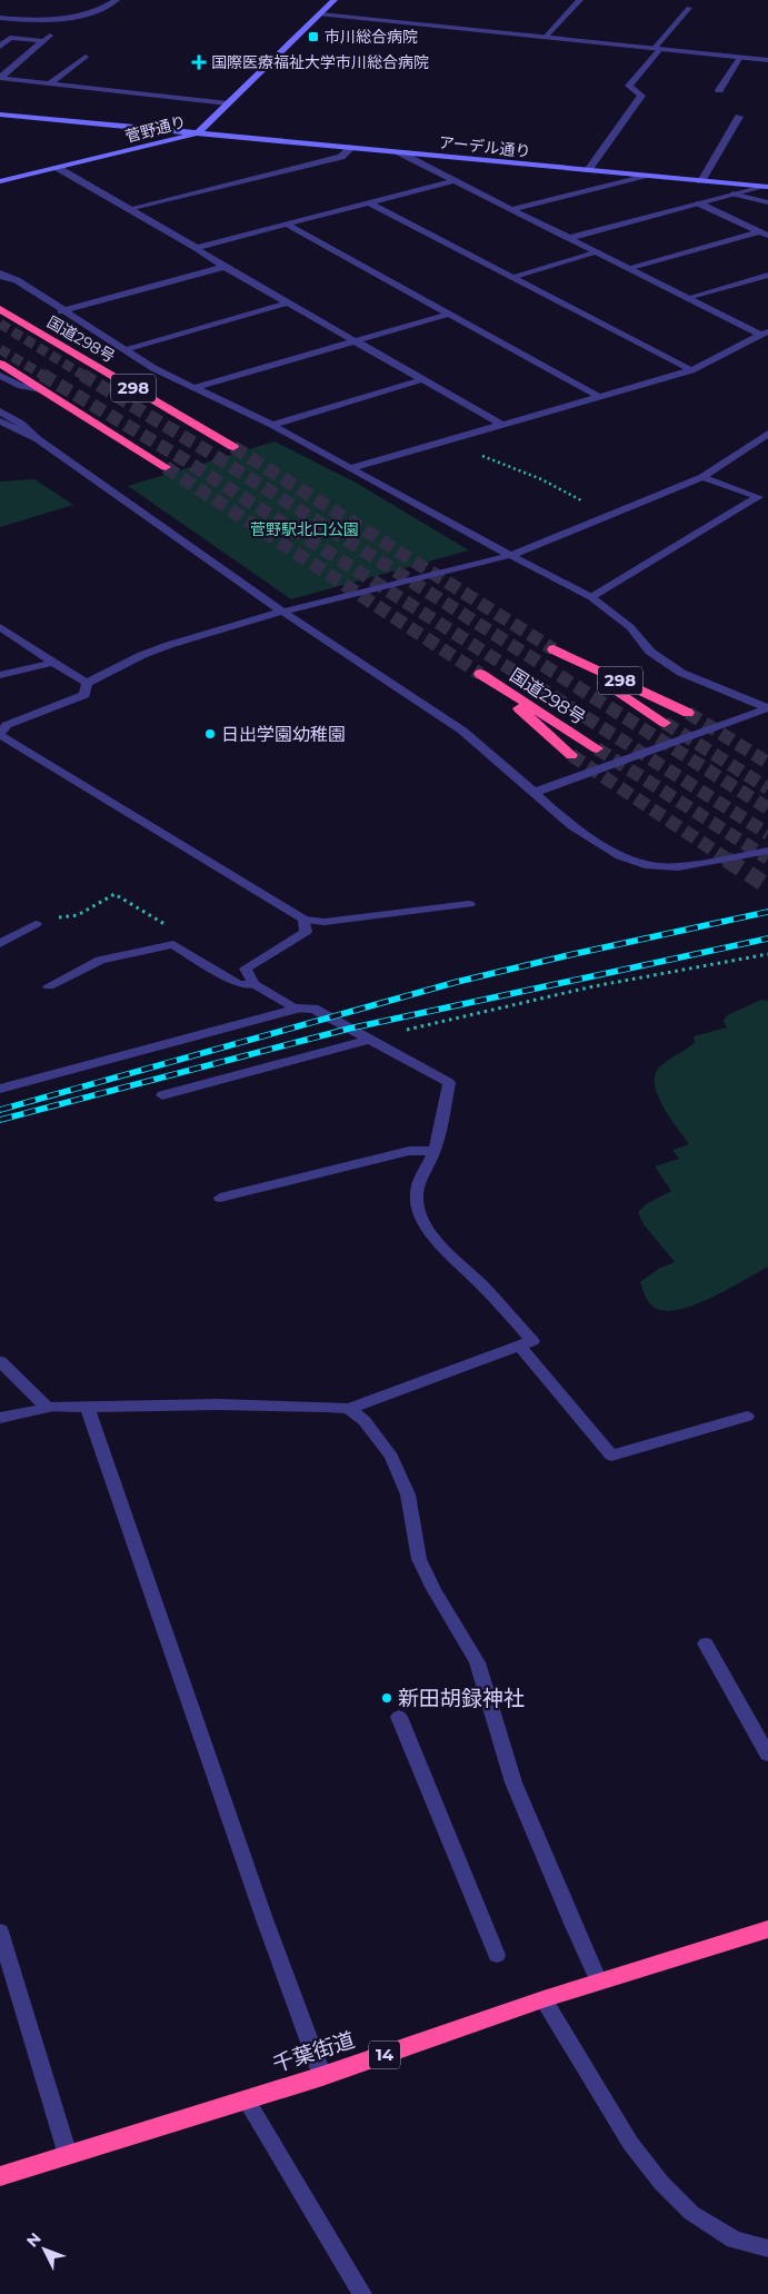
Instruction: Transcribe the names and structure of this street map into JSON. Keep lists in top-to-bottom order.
{
  "streets": {
    "highway": [
      "国道298号",
      "298",
      "千葉街道",
      "14"
    ],
    "street": ["菅野通り", "アーデル通り"]
  },
  "crossings": [
    ["菅野通り", "アーデル通り"]
  ],
  "parks": ["菅野駅北口公園"],
  "places": {
    "transit": ["市川総合病院"],
    "health": ["国際医療福祉大学市川総合病院"],
    "other": ["日出学園幼稚園", "新田胡録神社"]
  },
  "north": "top left"
}
